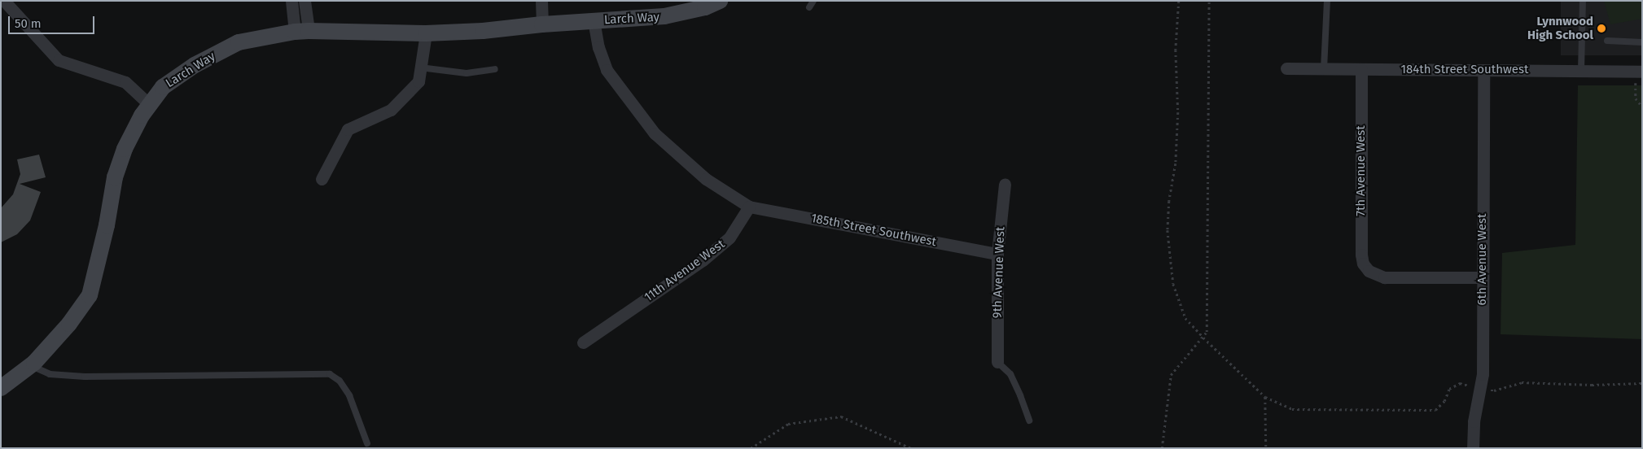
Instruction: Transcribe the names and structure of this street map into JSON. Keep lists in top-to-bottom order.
{
  "streets": {
    "main road": ["Larch Way"],
    "street": [
      "184th Street Southwest",
      "7th Avenue West",
      "185th Street Southwest",
      "6th Avenue West",
      "11th Avenue West",
      "9th Avenue West"
    ]
  },
  "crossings": [
    ["184th Street Southwest", "7th Avenue West"],
    ["184th Street Southwest", "6th Avenue West"],
    ["7th Avenue West", "6th Avenue West"],
    ["185th Street Southwest", "11th Avenue West"],
    ["185th Street Southwest", "9th Avenue West"]
  ],
  "places": ["Lynnwood High School"],
  "scale_bar": "50 m"
}
